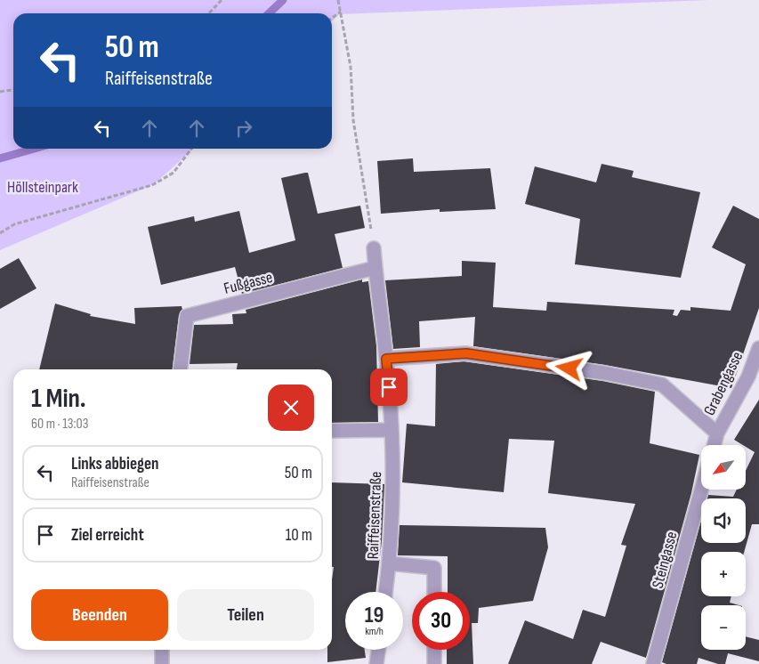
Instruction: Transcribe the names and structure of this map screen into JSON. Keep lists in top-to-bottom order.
{
  "streets": {
    "street": [
      "Fußgasse",
      "Grabengasse",
      "Raiffeisenstraße",
      "Steingasse"
    ]
  },
  "crossings": [
    ["Fußgasse", "Raiffeisenstraße"]
  ],
  "parks": ["Höllsteinpark"],
  "north": "bottom left",
  "page": {
    "turn": ["50 m", "Raiffeisenstraße"],
    "heading": ["1 Min.", "60 m · 13:03"],
    "map_buttons": ["+", "−"],
    "list": [
      {
        "name": "Links abbiegen",
        "note": "Raiffeisenstraße",
        "value": "50 m"
      },
      {
        "name": "Ziel erreicht",
        "value": "10 m"
      }
    ],
    "buttons": ["Beenden", "Teilen"],
    "speed": "19 km/h",
    "limit": "30"
  }
}
